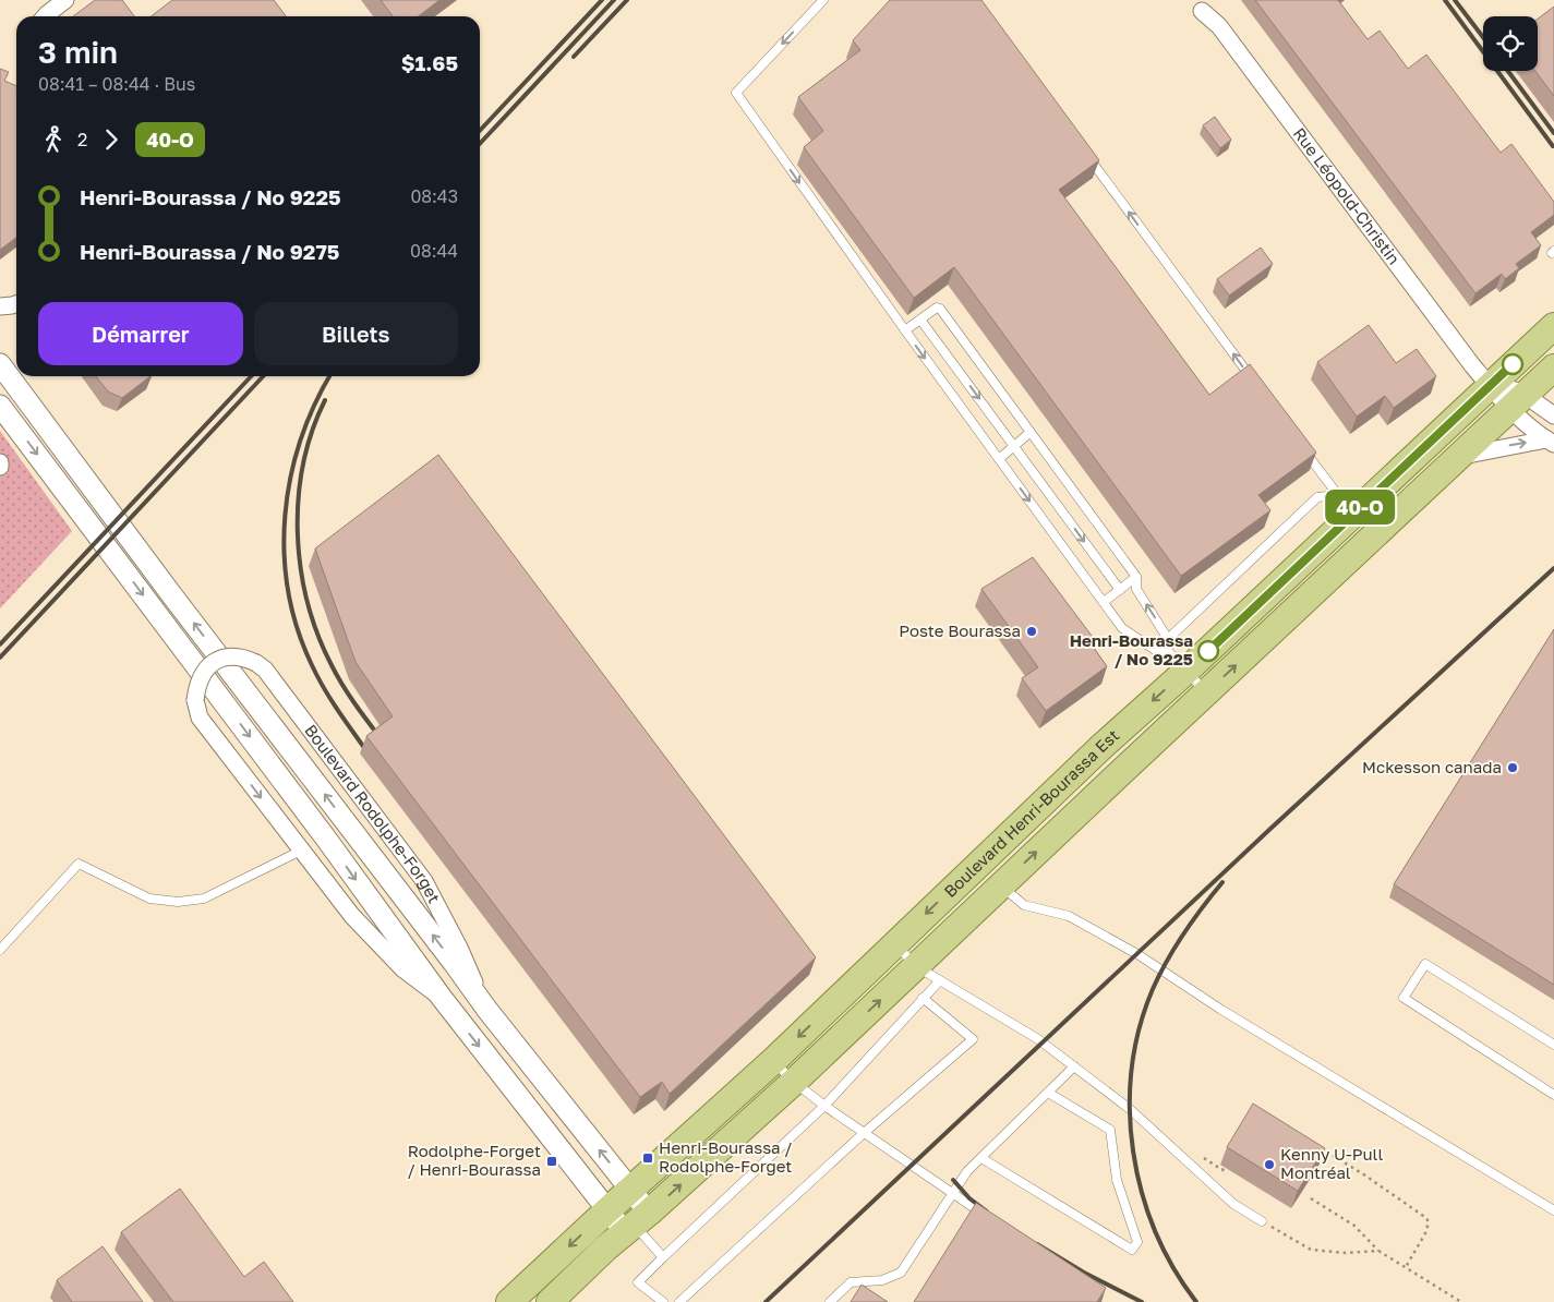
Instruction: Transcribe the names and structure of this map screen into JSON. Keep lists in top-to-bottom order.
{
  "streets": {
    "main road": ["Boulevard Henri-Bourassa Est"],
    "street": ["Rue Léopold-Christin", "Boulevard Rodolphe-Forget"]
  },
  "crossings": [
    ["Rue Léopold-Christin", "Boulevard Henri-Bourassa Est"],
    ["Boulevard Henri-Bourassa Est", "Boulevard Rodolphe-Forget"]
  ],
  "places": {
    "other": [
      "Poste Bourassa",
      "Henri-Bourassa / No 9225",
      "Mckesson canada",
      "Kenny U-Pull Montréal"
    ],
    "transit": ["Henri-Bourassa / Rodolphe-Forget", "Rodolphe-Forget / Henri-Bourassa"]
  },
  "lines": ["bus line 40-O"],
  "page": {
    "on_map": "40-O",
    "heading": ["3 min", "08:41 – 08:44 · Bus", "$1.65"],
    "legs": ["2", "40-O"],
    "list": [
      {
        "name": "Henri-Bourassa / No 9225",
        "value": "08:43"
      },
      {
        "name": "Henri-Bourassa / No 9275",
        "value": "08:44"
      }
    ],
    "buttons": ["Démarrer", "Billets"]
  }
}
